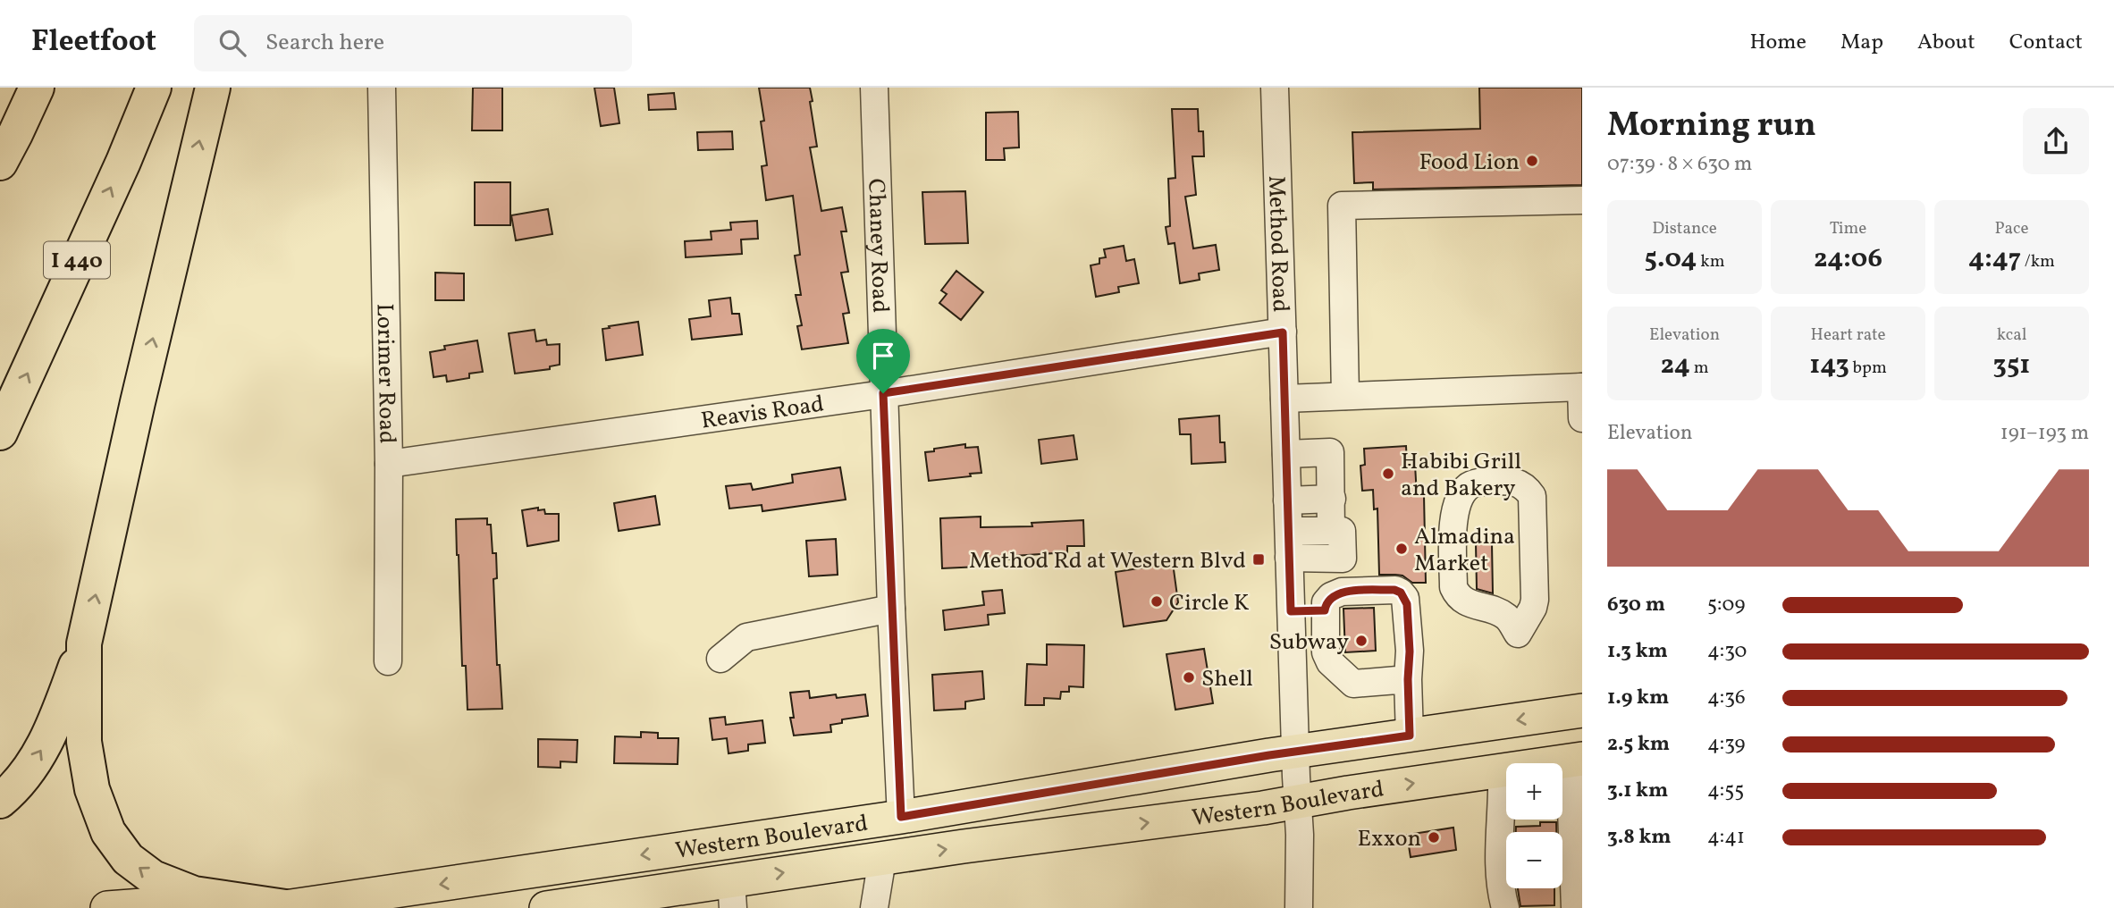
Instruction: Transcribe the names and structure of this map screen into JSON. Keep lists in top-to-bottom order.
{
  "streets": {
    "highway": ["I 440"],
    "main road": ["Western Boulevard"],
    "street": [
      "Method Road",
      "Chaney Road",
      "Lorimer Road",
      "Reavis Road"
    ]
  },
  "crossings": [
    ["Method Road", "Reavis Road"],
    ["Method Road", "Western Boulevard"],
    ["Chaney Road", "Reavis Road"],
    ["Chaney Road", "Western Boulevard"],
    ["Lorimer Road", "Reavis Road"]
  ],
  "places": {
    "other": [
      "Food Lion",
      "Habibi Grill and Bakery",
      "Almadina Market",
      "Circle K",
      "Subway",
      "Shell",
      "Exxon"
    ],
    "transit": ["Method Rd at Western Blvd"]
  },
  "page": {
    "header": "Fleetfoot",
    "search": "Search here",
    "nav": [
      "Home",
      "Map",
      "About",
      "Contact"
    ],
    "heading": ["Morning run", "07:39 · 8 × 630 m"],
    "stats": [
      ["Distance", "5.04 km"],
      ["Time", "24:06"],
      ["Pace", "4:47 /km"],
      ["Elevation", "24 m"],
      ["Heart rate", "143 bpm"],
      ["kcal", "351"]
    ],
    "chart": ["Elevation", "191–193 m"],
    "list": [
      {
        "name": "630 m",
        "note": "5:09"
      },
      {
        "name": "1.3 km",
        "note": "4:30"
      },
      {
        "name": "1.9 km",
        "note": "4:36"
      },
      {
        "name": "2.5 km",
        "note": "4:39"
      },
      {
        "name": "3.1 km",
        "note": "4:55"
      },
      {
        "name": "3.8 km",
        "note": "4:41"
      }
    ],
    "map_buttons": ["+", "−"]
  }
}
